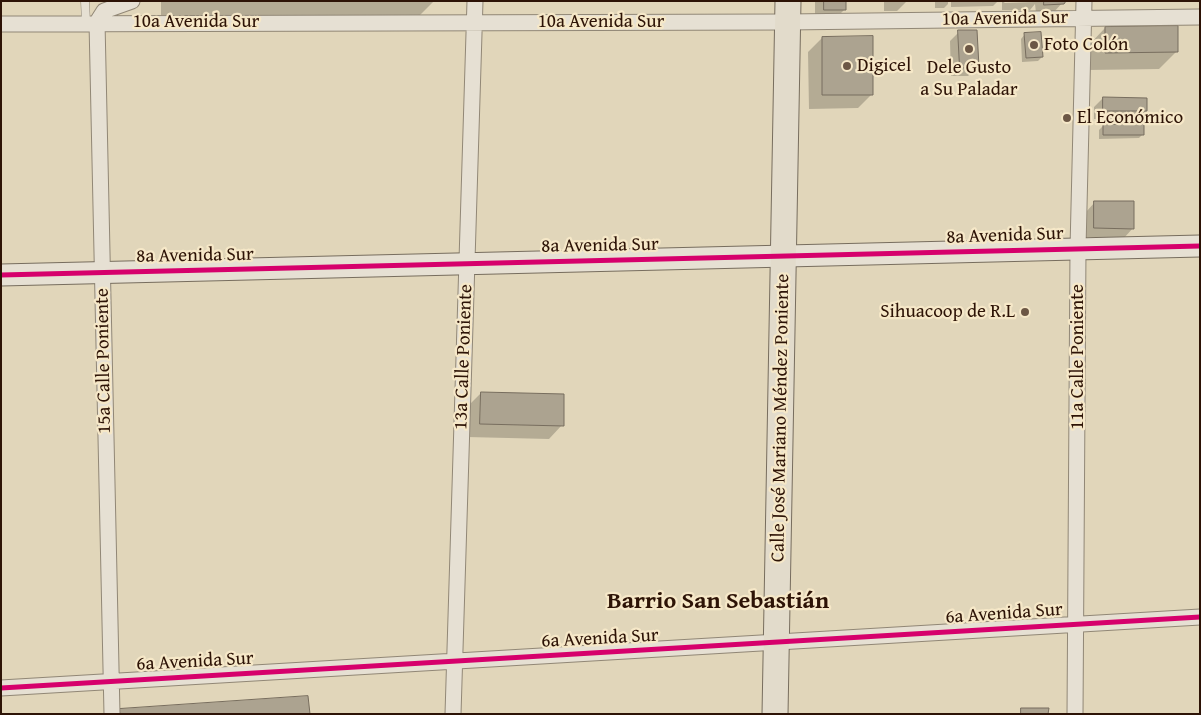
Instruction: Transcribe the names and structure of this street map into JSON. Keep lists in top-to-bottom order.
{
  "streets": {
    "main road": ["Calle José Mariano Méndez Poniente"],
    "street": [
      "10a Avenida Sur",
      "8a Avenida Sur",
      "13a Calle Poniente",
      "11a Calle Poniente",
      "15a Calle Poniente",
      "6a Avenida Sur"
    ]
  },
  "crossings": [
    ["10a Avenida Sur", "13a Calle Poniente"],
    ["10a Avenida Sur", "11a Calle Poniente"],
    ["10a Avenida Sur", "15a Calle Poniente"],
    ["10a Avenida Sur", "Calle José Mariano Méndez Poniente"],
    ["8a Avenida Sur", "13a Calle Poniente"],
    ["8a Avenida Sur", "11a Calle Poniente"],
    ["8a Avenida Sur", "15a Calle Poniente"],
    ["8a Avenida Sur", "Calle José Mariano Méndez Poniente"],
    ["13a Calle Poniente", "6a Avenida Sur"],
    ["11a Calle Poniente", "6a Avenida Sur"],
    ["15a Calle Poniente", "6a Avenida Sur"],
    ["Calle José Mariano Méndez Poniente", "6a Avenida Sur"]
  ],
  "districts": ["Barrio San Sebastián"],
  "places": [
    "Foto Colón",
    "Dele Gusto a Su Paladar",
    "Digicel",
    "El Económico",
    "Sihuacoop de R.L"
  ]
}
